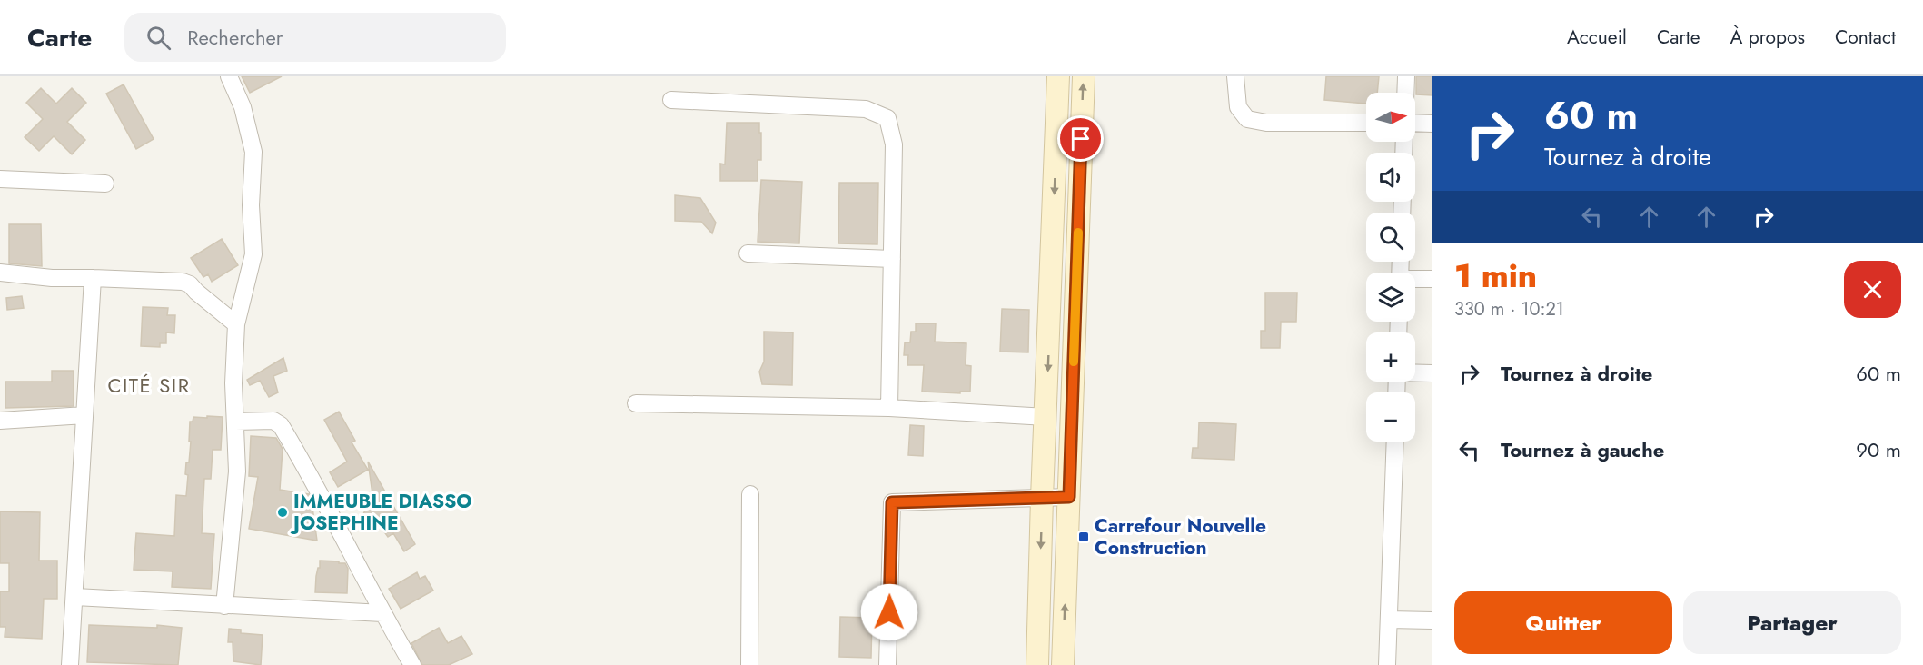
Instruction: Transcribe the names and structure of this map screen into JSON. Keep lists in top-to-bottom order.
{
  "districts": ["CITÉ SIR"],
  "places": {
    "other": ["IMMEUBLE DIASSO JOSEPHINE"],
    "transit": ["Carrefour Nouvelle Construction"]
  },
  "north": "right",
  "page": {
    "header": "Carte",
    "search": "Rechercher",
    "nav": [
      "Accueil",
      "Carte",
      "À propos",
      "Contact"
    ],
    "turn": ["60 m", "Tournez à droite"],
    "map_buttons": ["+", "−"],
    "heading": ["1 min", "330 m · 10:21"],
    "list": [
      {
        "name": "Tournez à droite",
        "value": "60 m"
      },
      {
        "name": "Tournez à gauche",
        "value": "90 m"
      }
    ],
    "buttons": ["Quitter", "Partager"]
  }
}
